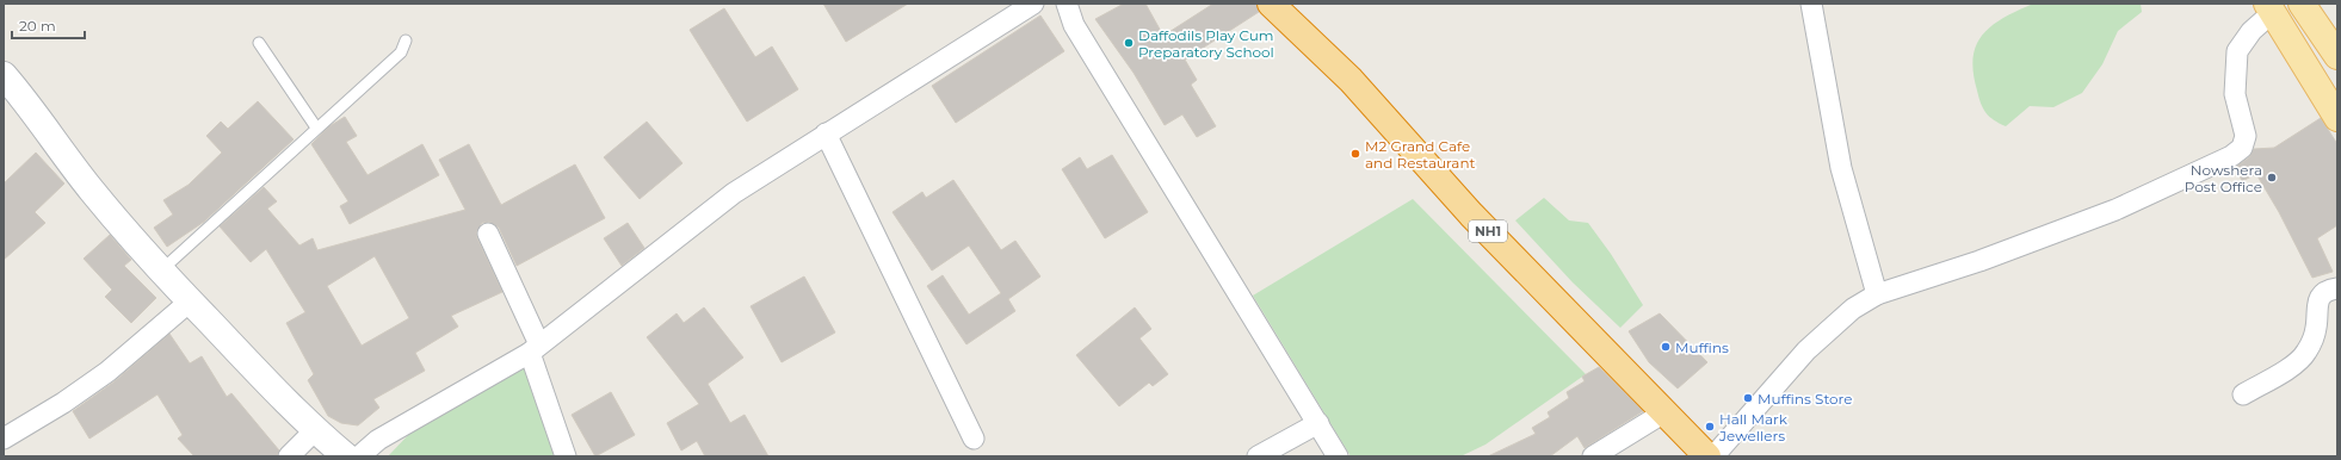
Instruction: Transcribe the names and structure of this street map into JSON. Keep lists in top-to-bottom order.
{
  "streets": {
    "highway": ["NH1"]
  },
  "places": [
    "Daffodils Play Cum Preparatory School",
    "M2 Grand Cafe and Restaurant",
    "Nowshera Post Office",
    "Muffins",
    "Muffins Store",
    "Hall Mark Jewellers"
  ],
  "scale_bar": "20 m"
}
